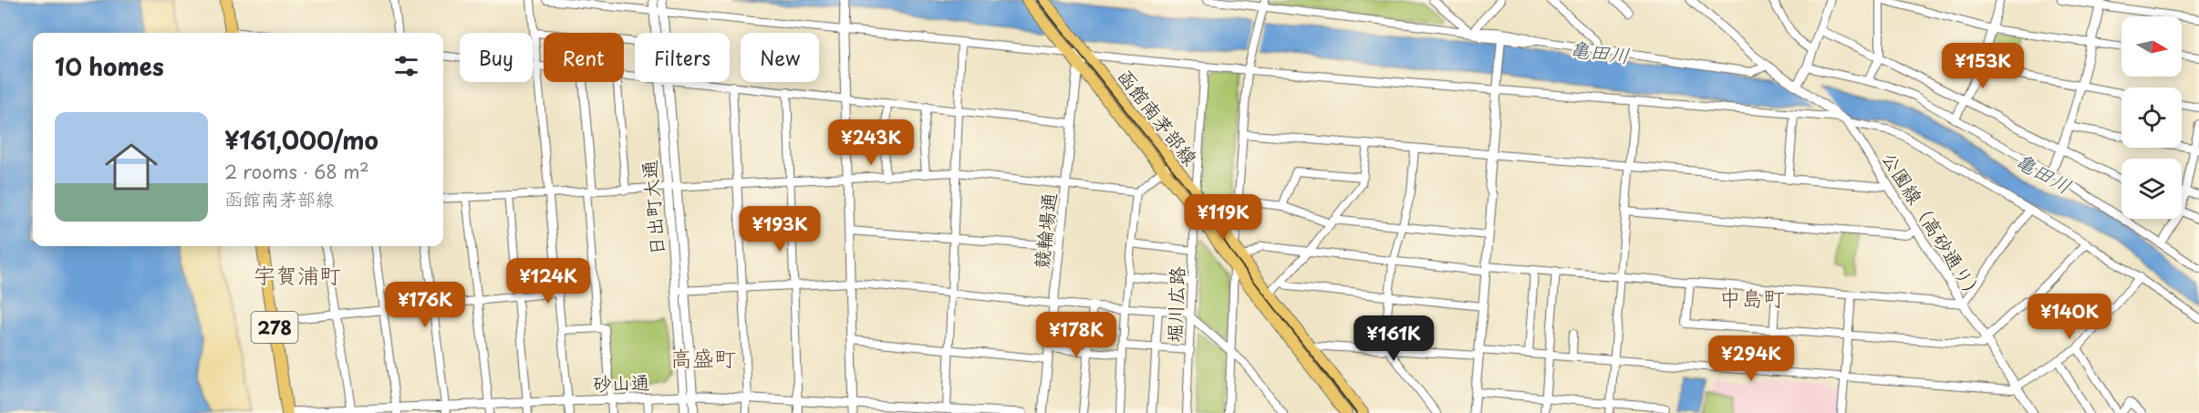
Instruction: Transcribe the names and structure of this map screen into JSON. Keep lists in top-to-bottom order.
{
  "streets": {
    "main road": ["函館南茅部線", "278"],
    "street": [
      "日出町大通",
      "公園線（高砂通り）",
      "競輪場通",
      "堀川広路",
      "砂山通"
    ]
  },
  "crossings": [
    ["函館南茅部線", "堀川広路"],
    ["日出町大通", "砂山通"],
    ["278", "砂山通"]
  ],
  "districts": ["宇賀浦町", "中島町", "高盛町"],
  "water": ["亀田川"],
  "north": "right",
  "page": {
    "chip": [
      "Buy",
      "Rent",
      "Filters",
      "New"
    ],
    "heading": "10 homes",
    "price": [
      "¥153K",
      "¥243K",
      "¥119K",
      "¥193K",
      "¥124K",
      "¥176K",
      "¥140K",
      "¥178K",
      "¥161K",
      "¥294K"
    ],
    "list": [
      {
        "name": "¥161,000/mo",
        "note": "2 rooms · 68 m² · 函館南茅部線"
      }
    ]
  }
}
